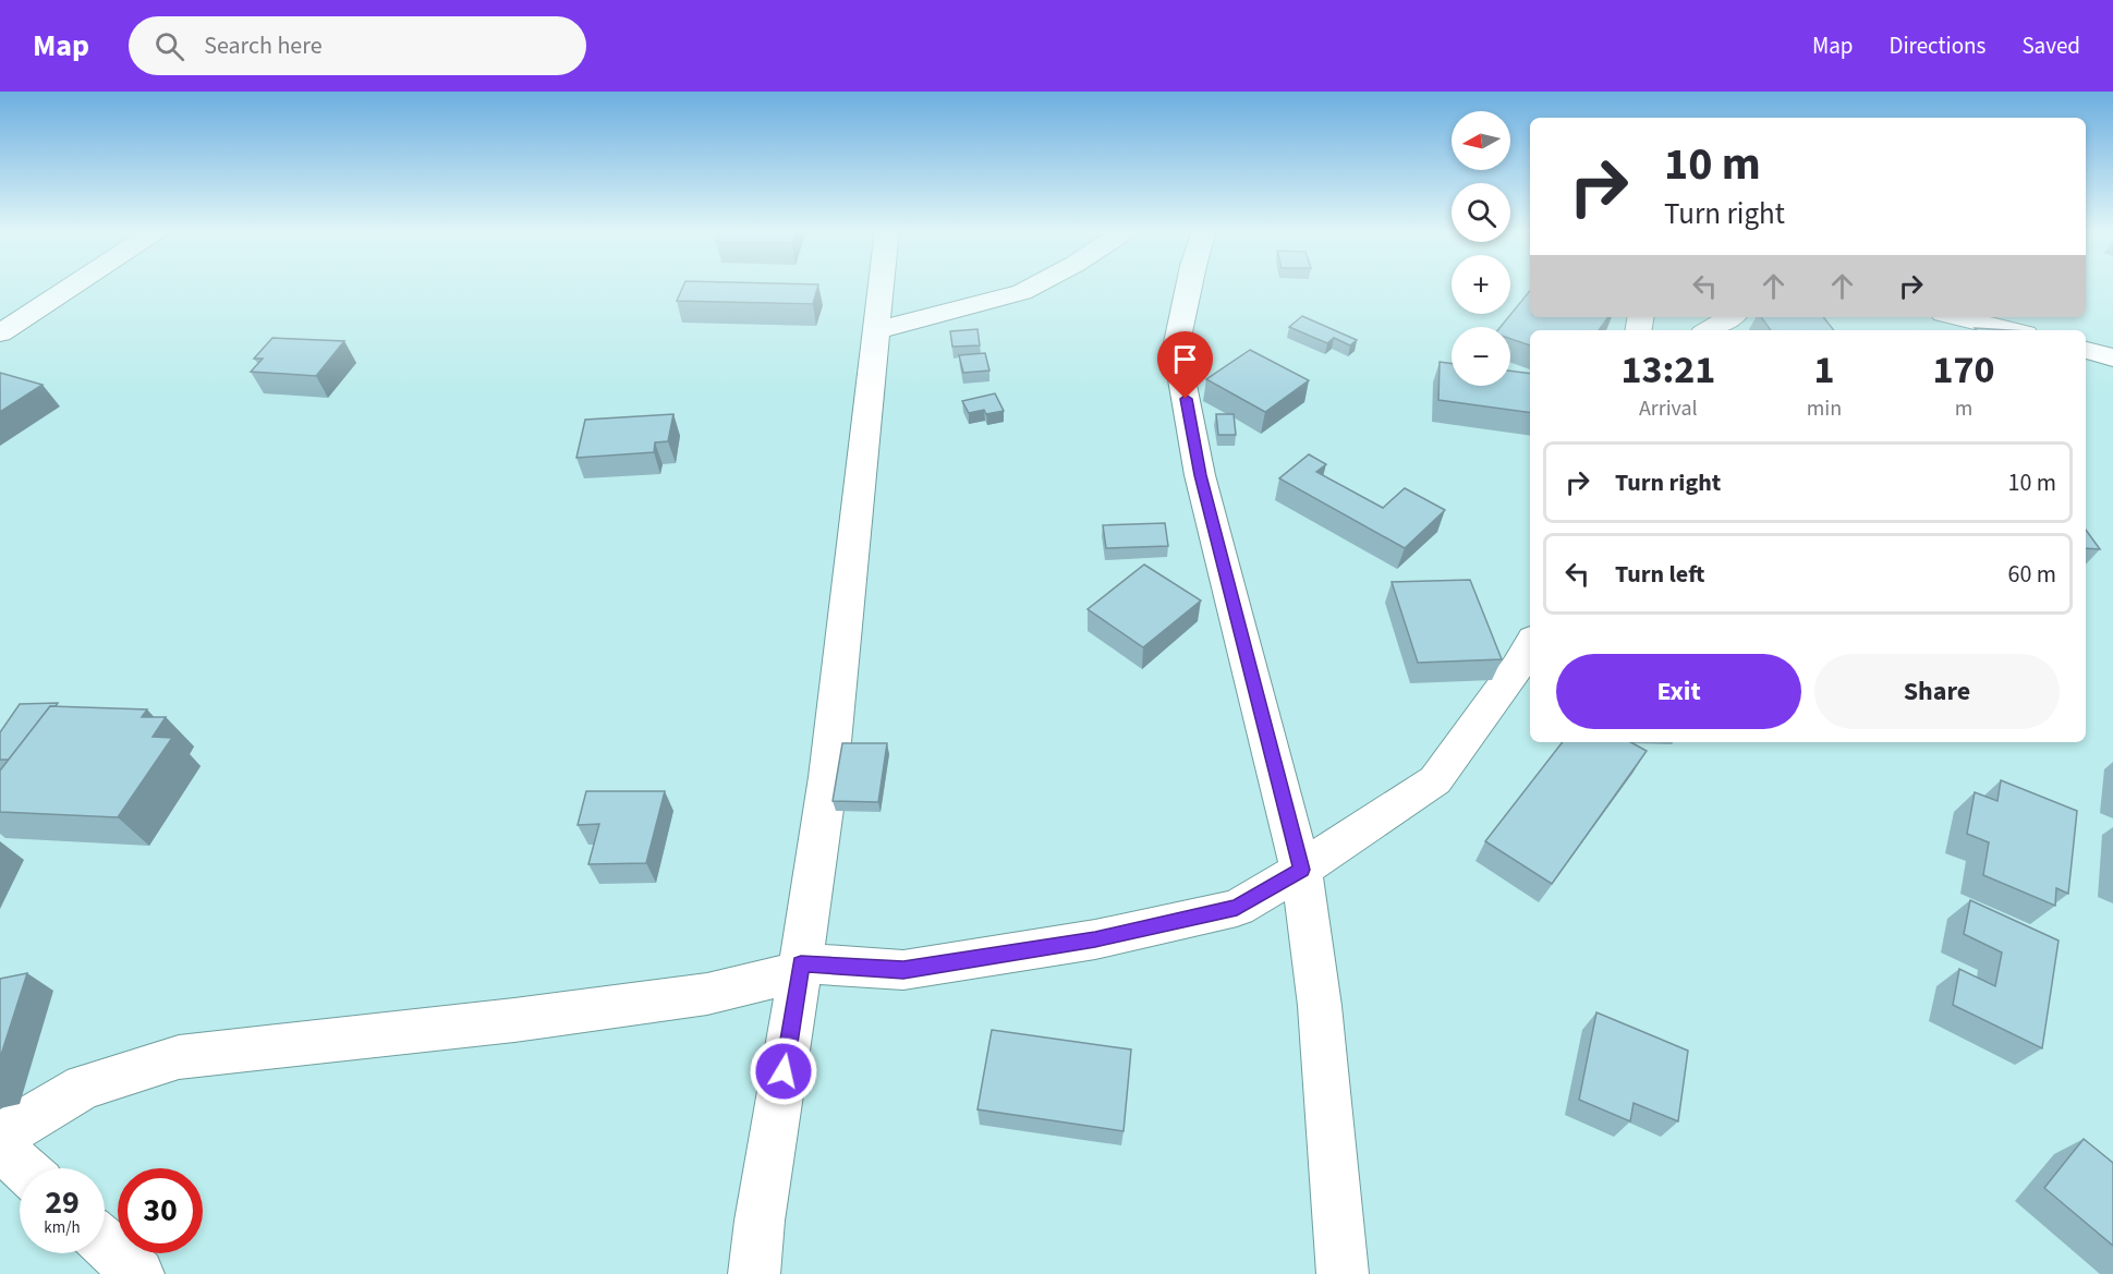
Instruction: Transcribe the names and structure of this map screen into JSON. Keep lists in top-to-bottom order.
{
  "north": "left",
  "page": {
    "header": "Map",
    "search": "Search here",
    "nav": ["Map", "Directions", "Saved"],
    "map_buttons": ["+", "−"],
    "turn": ["10 m", "Turn right"],
    "eta": [
      "13:21",
      "Arrival",
      "1",
      "min",
      "170",
      "m"
    ],
    "list": [
      {
        "name": "Turn right",
        "value": "10 m"
      },
      {
        "name": "Turn left",
        "value": "60 m"
      }
    ],
    "buttons": ["Exit", "Share"],
    "speed": "29 km/h",
    "limit": "30"
  }
}
